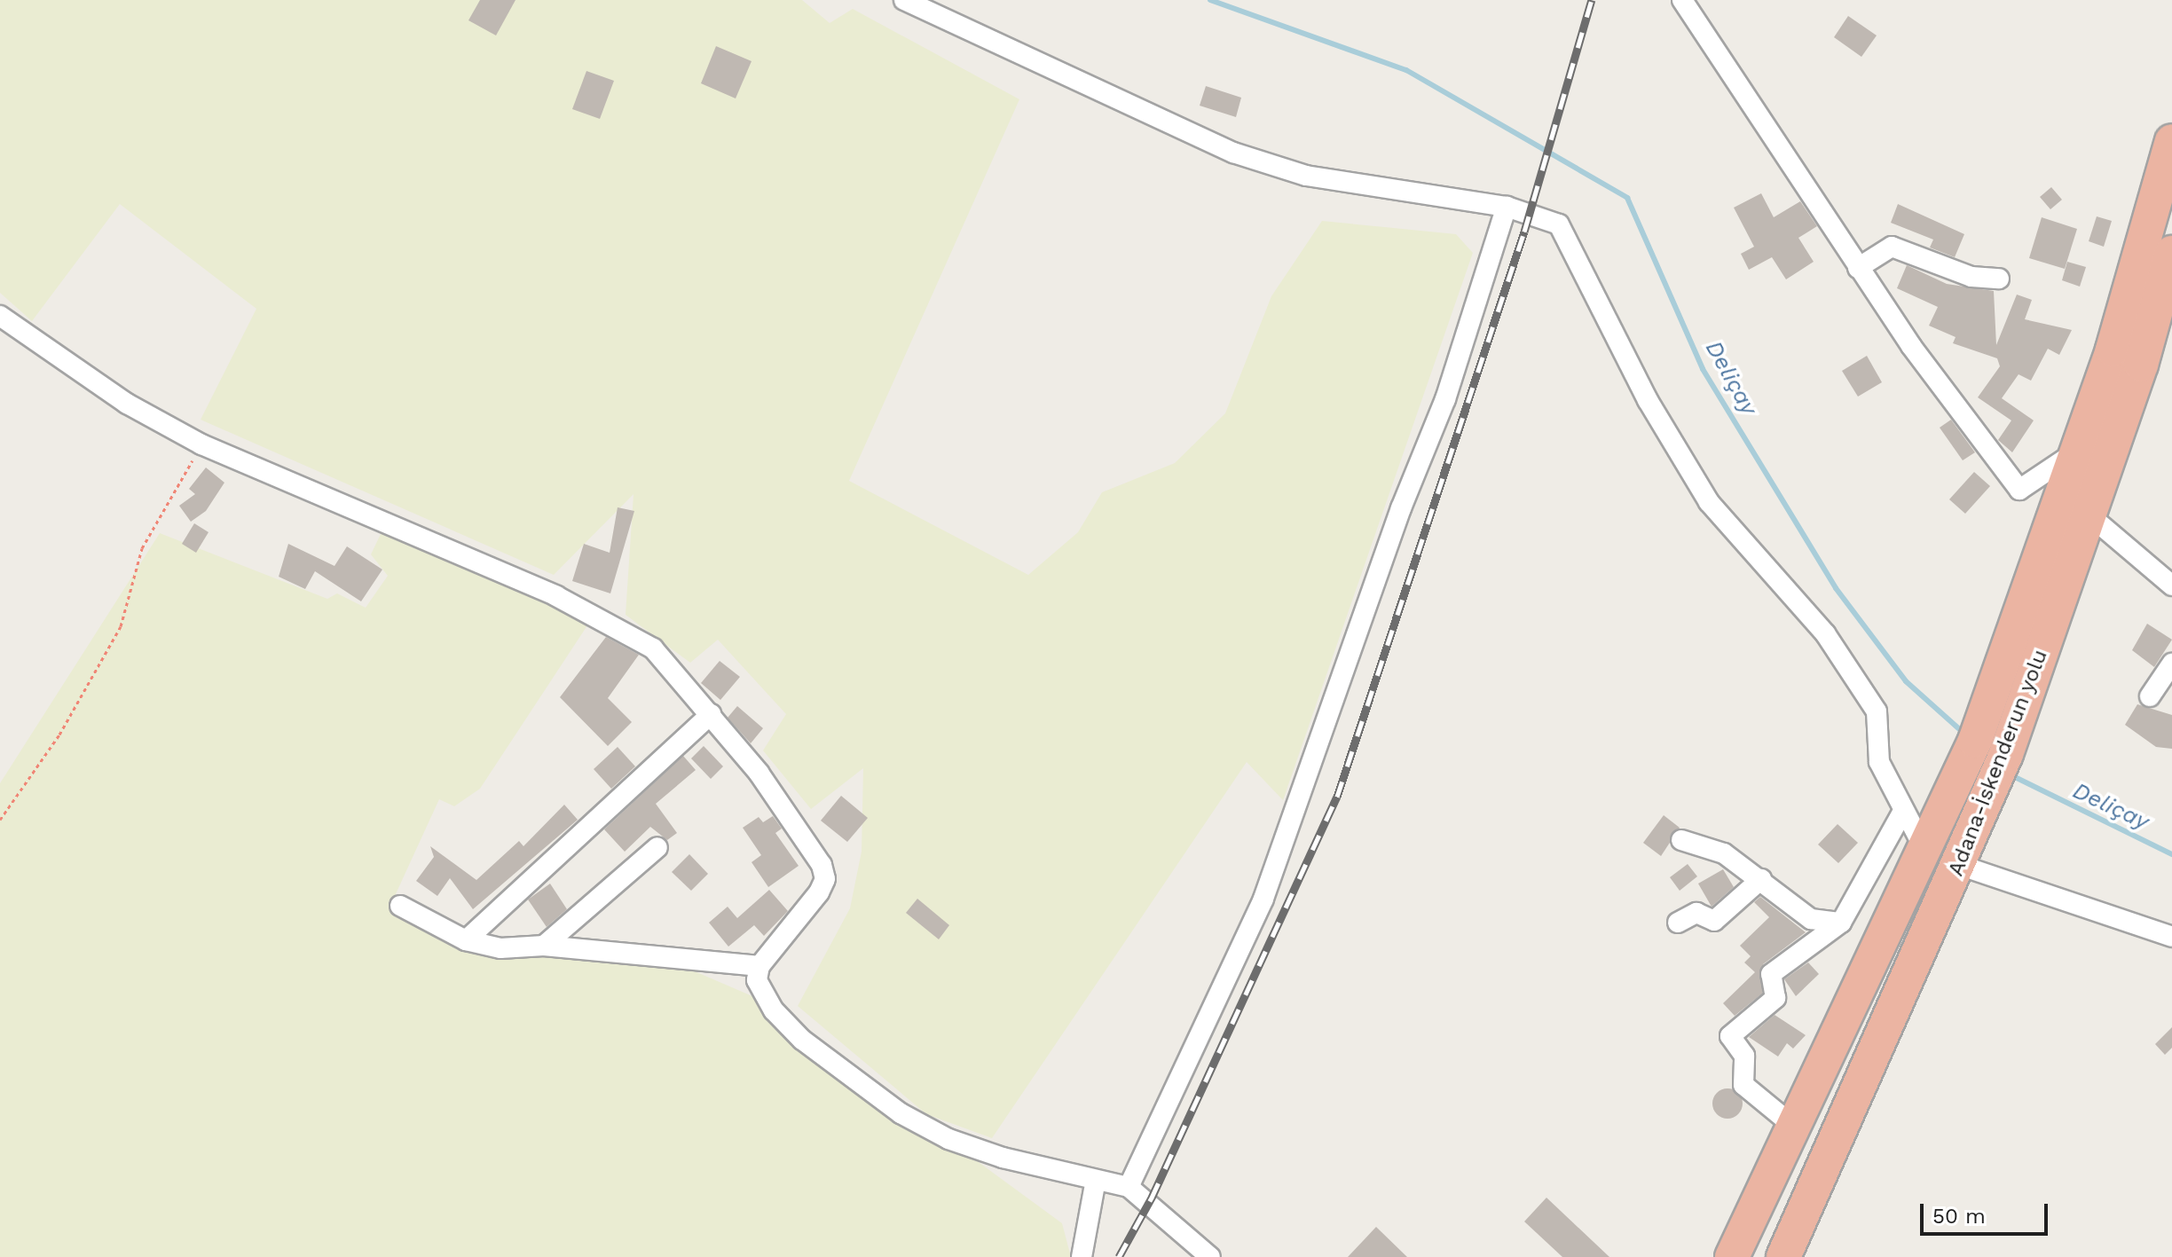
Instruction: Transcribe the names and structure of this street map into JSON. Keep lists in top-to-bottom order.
{
  "streets": {
    "highway": ["Adana-İskenderun yolu"]
  },
  "water": ["Deliçay"],
  "scale_bar": "50 m"
}
